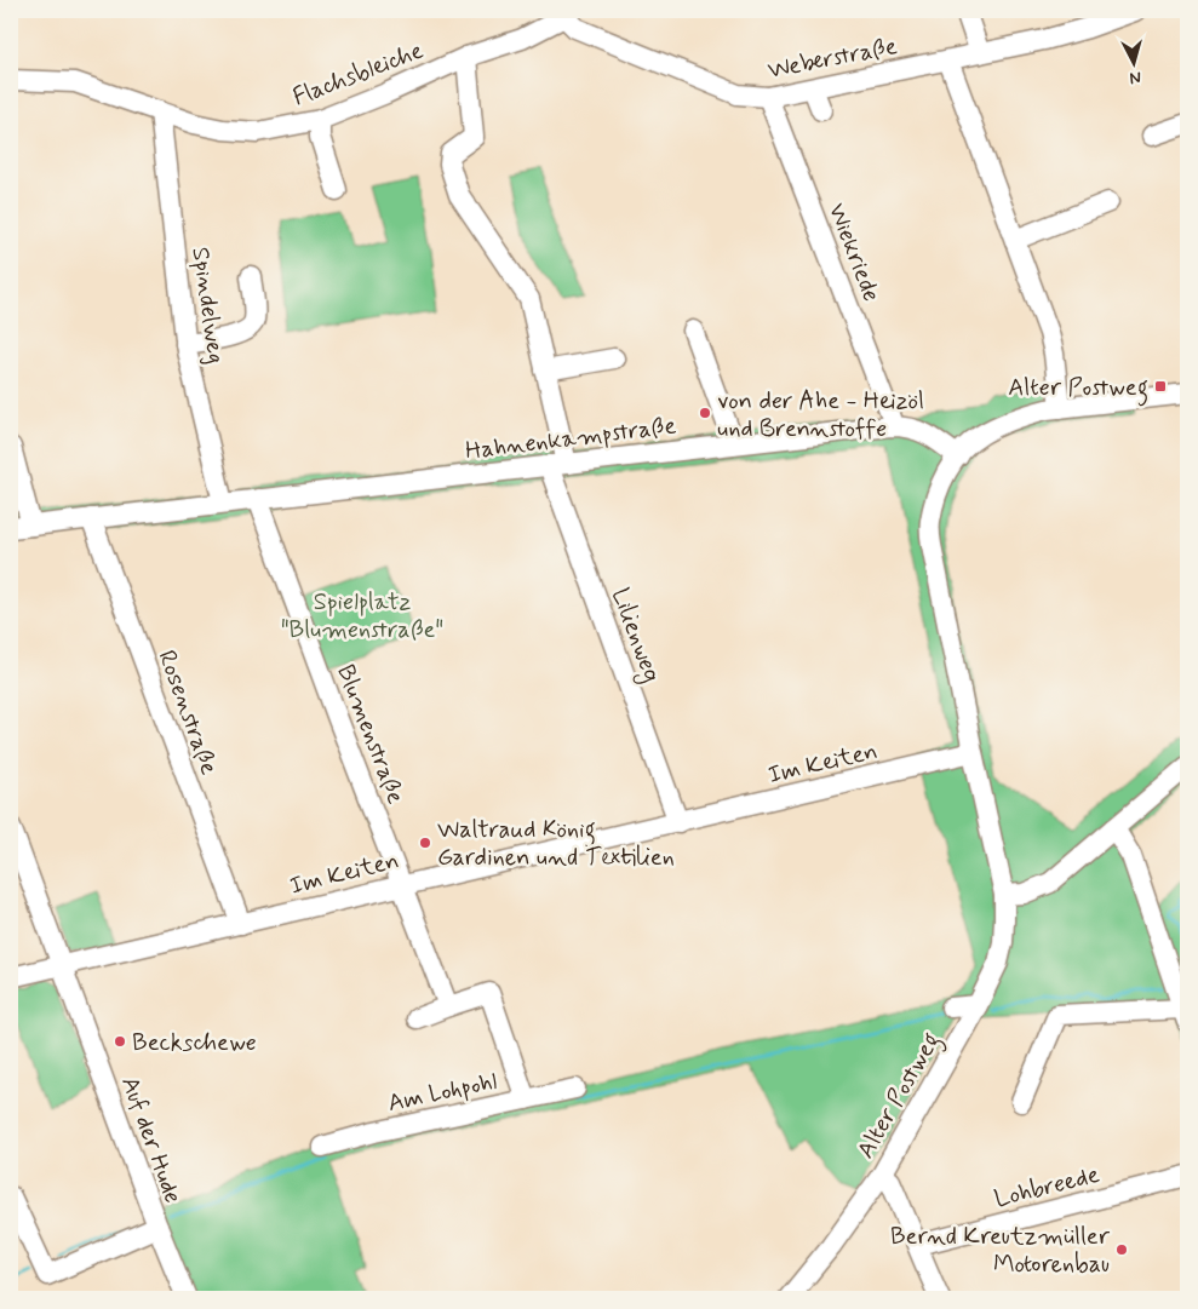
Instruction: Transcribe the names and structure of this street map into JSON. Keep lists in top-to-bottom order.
{
  "streets": {
    "street": [
      "Weberstraße",
      "Flachsbleiche",
      "Wiekriede",
      "Spindelweg",
      "Hahnenkampstraße",
      "Lilienweg",
      "Rosenstraße",
      "Blumenstraße",
      "Im Keiten",
      "Am Lohpohl",
      "Alter Postweg",
      "Auf der Hude",
      "Lohbreede"
    ]
  },
  "crossings": [
    ["Weberstraße", "Flachsbleiche"],
    ["Weberstraße", "Wiekriede"],
    ["Flachsbleiche", "Spindelweg"],
    ["Flachsbleiche", "Lilienweg"],
    ["Wiekriede", "Hahnenkampstraße"],
    ["Spindelweg", "Hahnenkampstraße"],
    ["Hahnenkampstraße", "Lilienweg"],
    ["Hahnenkampstraße", "Rosenstraße"],
    ["Hahnenkampstraße", "Blumenstraße"],
    ["Hahnenkampstraße", "Alter Postweg"],
    ["Lilienweg", "Im Keiten"],
    ["Rosenstraße", "Im Keiten"],
    ["Blumenstraße", "Im Keiten"],
    ["Im Keiten", "Alter Postweg"],
    ["Im Keiten", "Auf der Hude"]
  ],
  "parks": ["Spielplatz \"Blumenstraße\""],
  "places": {
    "transit": ["Alter Postweg"],
    "other": [
      "von der Ahe - Heizöl und Brennstoffe",
      "Waltraud König Gardinen und Textilien",
      "Beckschewe",
      "Bernd Kreutzmüller Motorenbau"
    ]
  },
  "north": "bottom"
}
